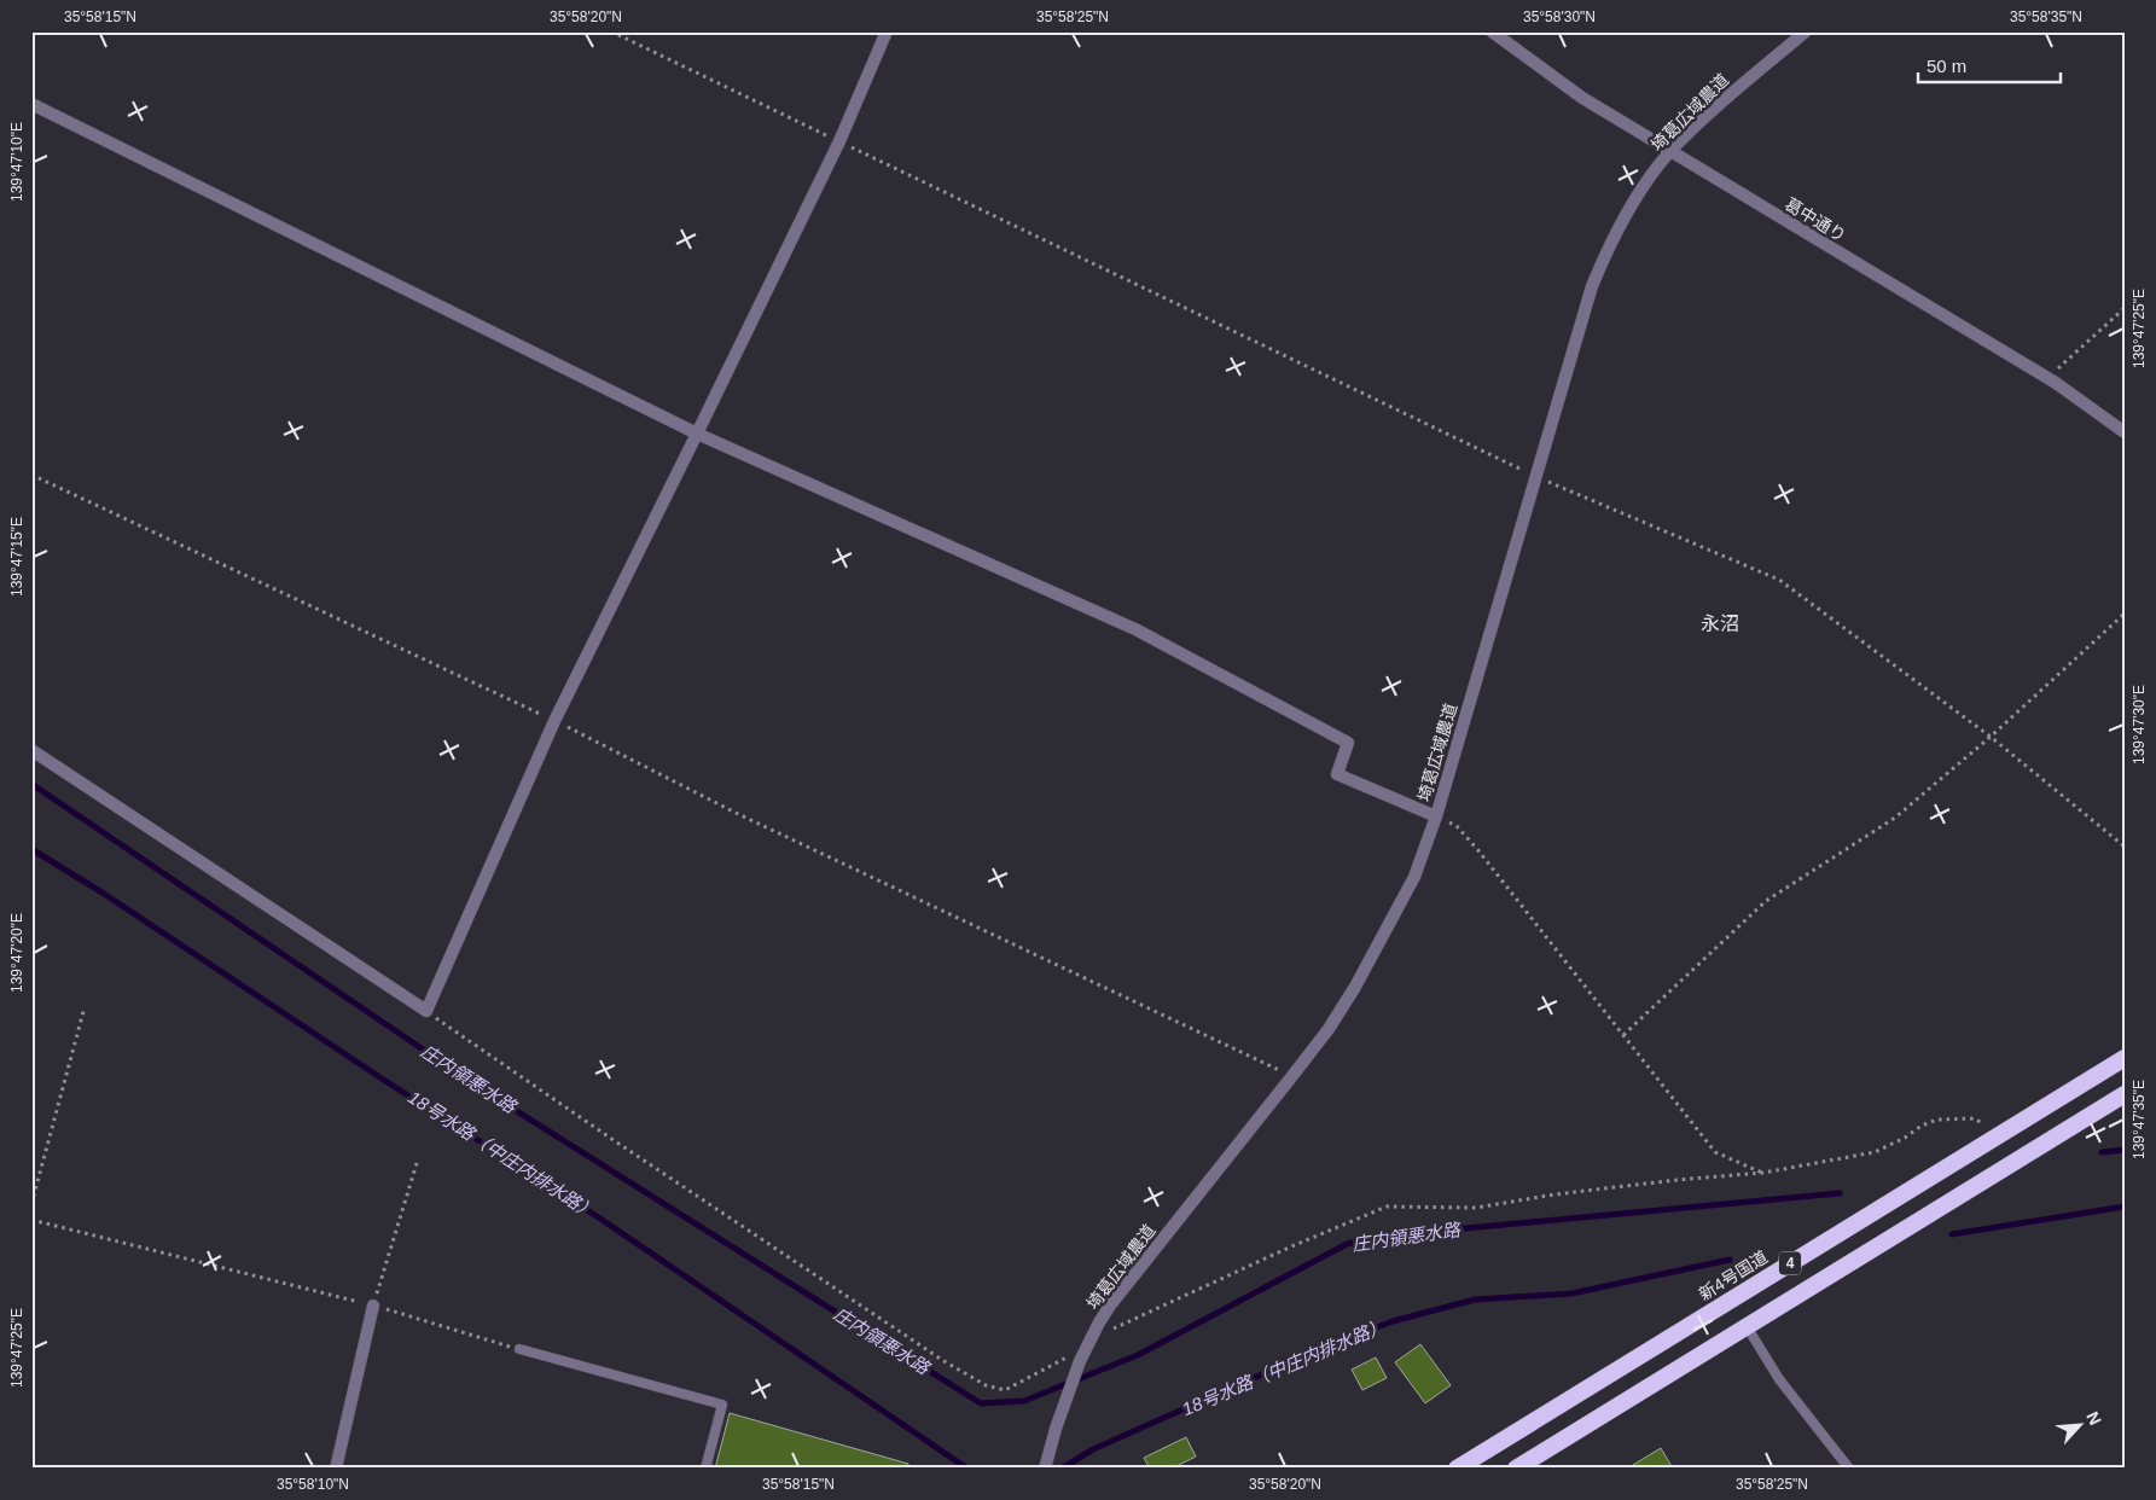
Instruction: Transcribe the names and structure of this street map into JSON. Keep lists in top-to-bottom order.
{
  "streets": {
    "highway": ["4", "新4号国道"],
    "street": ["埼葛広域農道", "葛中通り"]
  },
  "crossings": [
    ["埼葛広域農道", "葛中通り"]
  ],
  "districts": ["永沼"],
  "water": ["庄内領悪水路", "18号水路（中庄内排水路）"],
  "scale_bar": "50 m",
  "north": "top right",
  "coordinates": [
    "35°58'15\"N",
    "35°58'20\"N",
    "35°58'25\"N",
    "35°58'30\"N",
    "35°58'35\"N",
    "139°47'10\"E",
    "139°47'25\"E",
    "139°47'15\"E",
    "139°47'30\"E",
    "139°47'20\"E",
    "139°47'35\"E",
    "35°58'10\"N"
  ]
}
